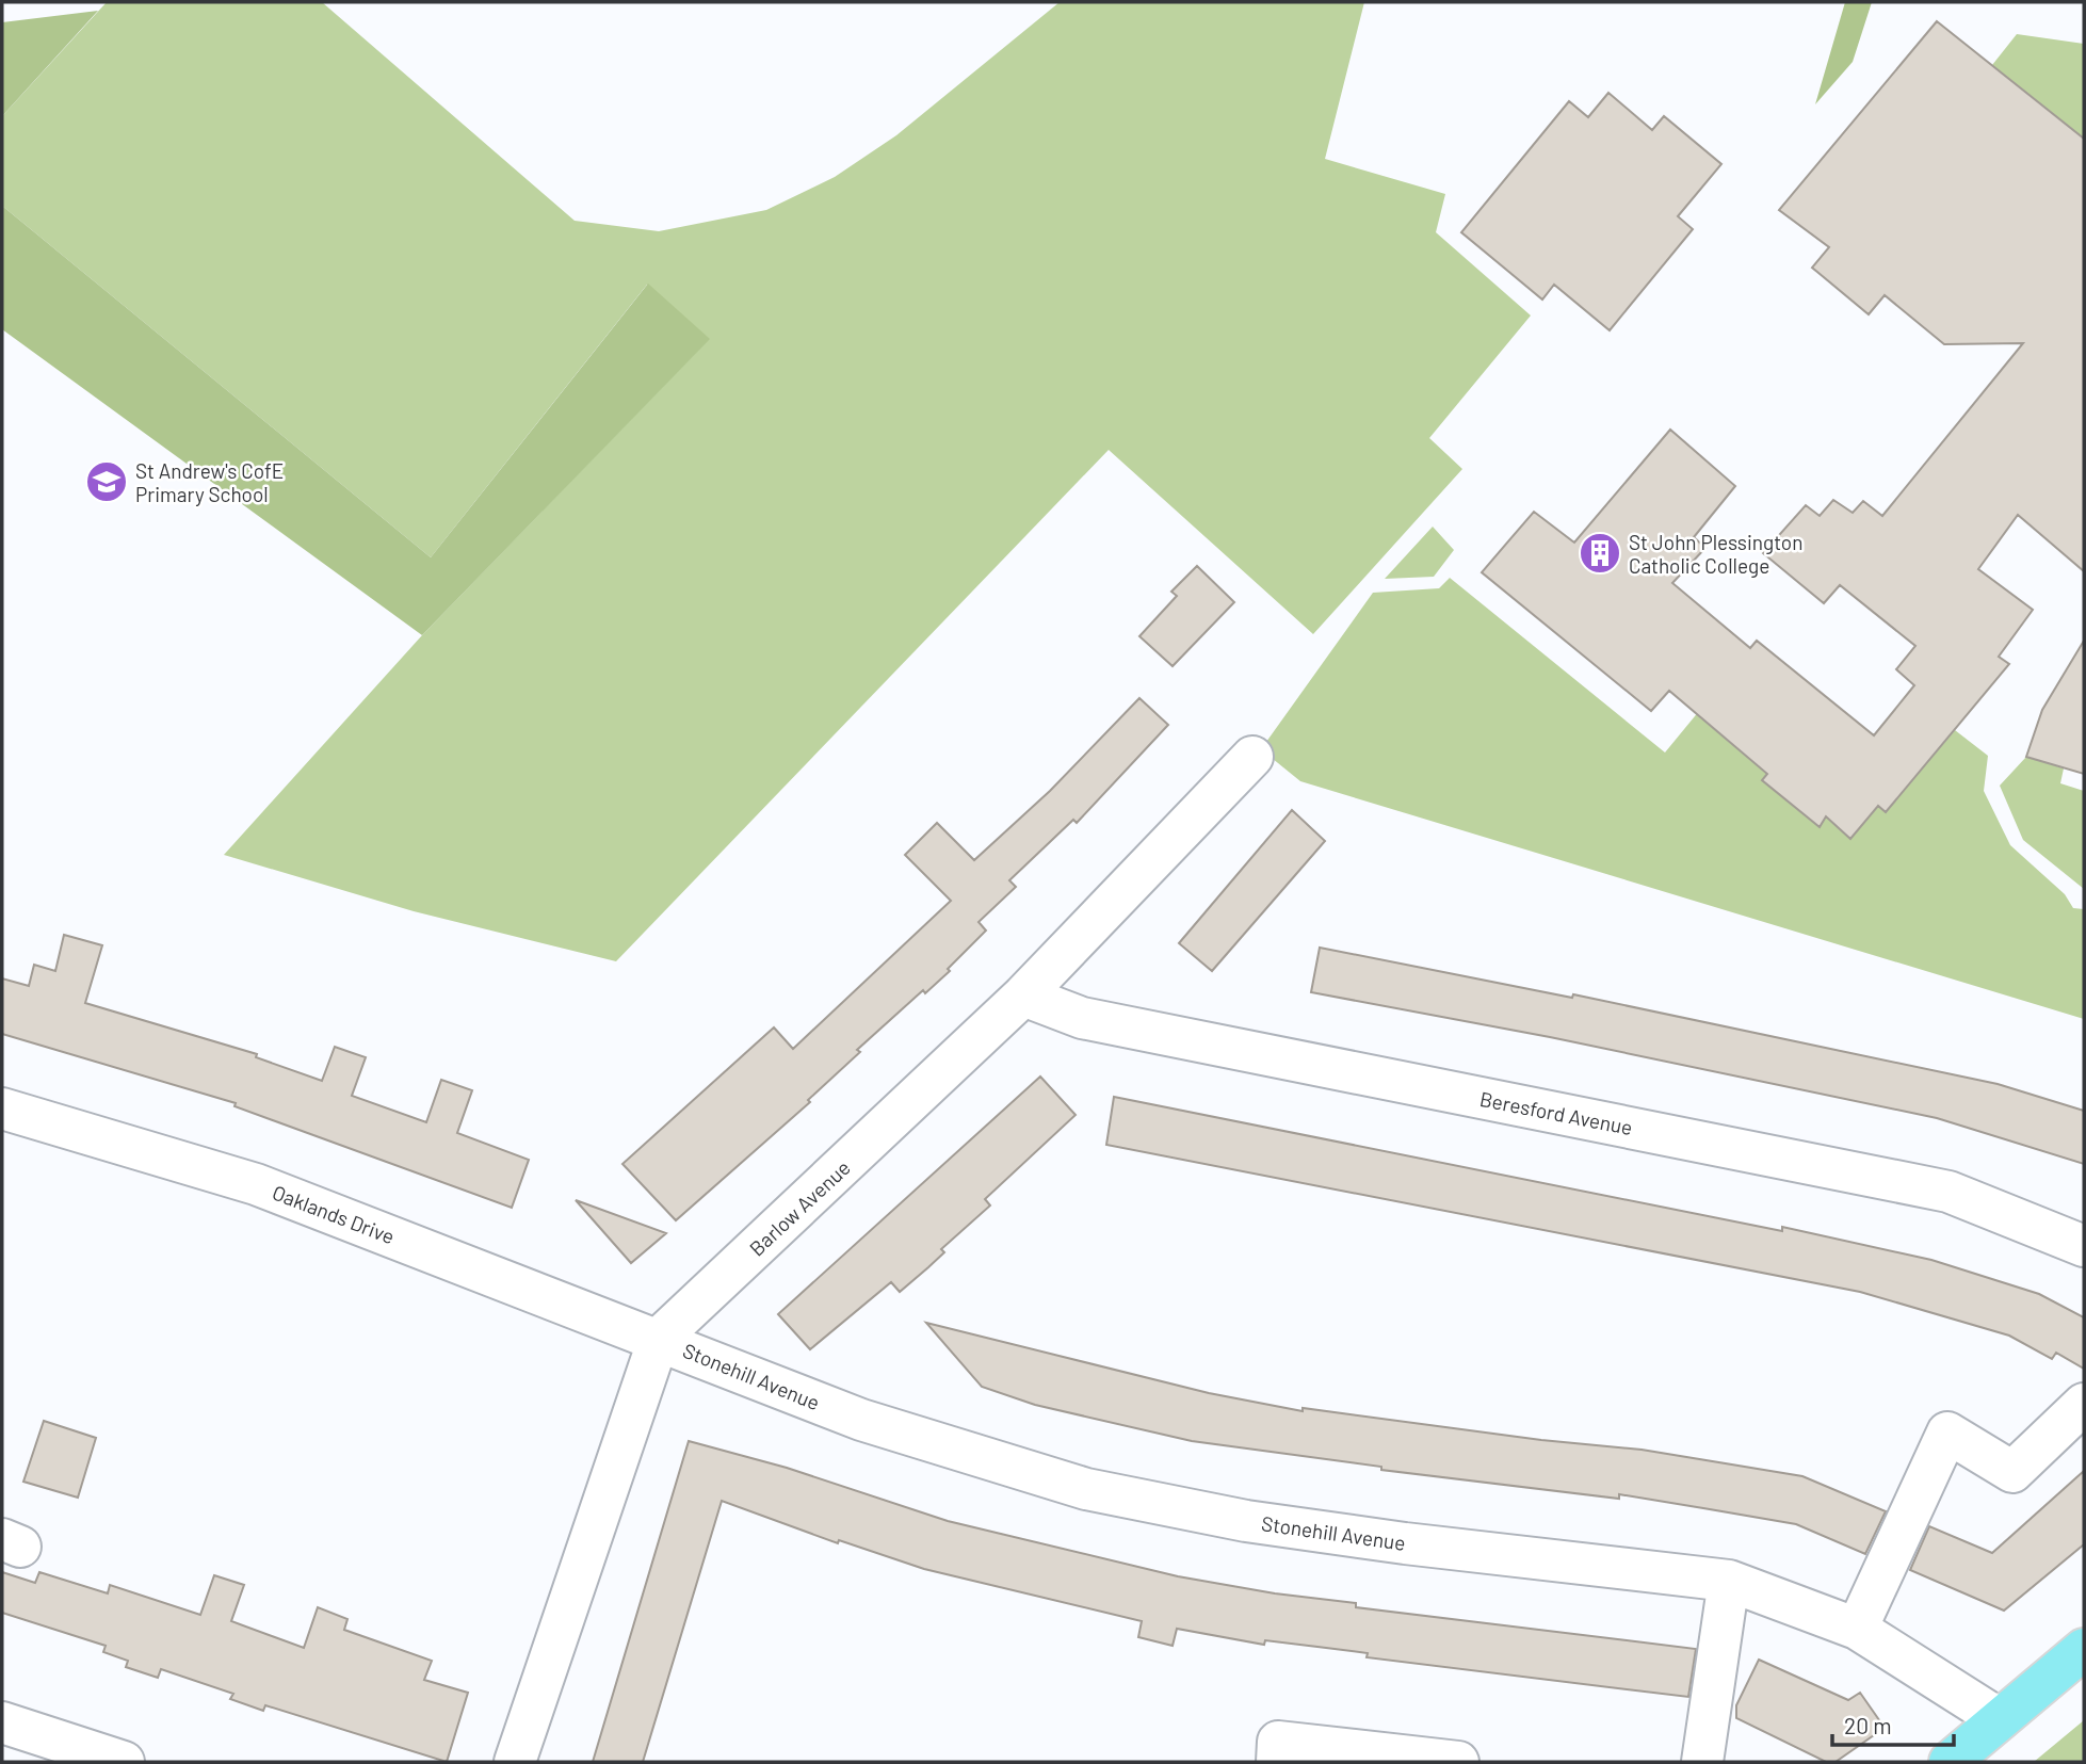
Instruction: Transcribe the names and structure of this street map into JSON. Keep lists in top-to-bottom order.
{
  "streets": {
    "street": [
      "Beresford Avenue",
      "Barlow Avenue",
      "Oaklands Drive",
      "Stonehill Avenue"
    ]
  },
  "crossings": [
    ["Beresford Avenue", "Barlow Avenue"],
    ["Barlow Avenue", "Oaklands Drive"],
    ["Barlow Avenue", "Stonehill Avenue"],
    ["Oaklands Drive", "Stonehill Avenue"]
  ],
  "places": {
    "school or university": ["St Andrew's CofE Primary School"],
    "building": ["St John Plessington Catholic College"]
  },
  "scale_bar": "20 m"
}
